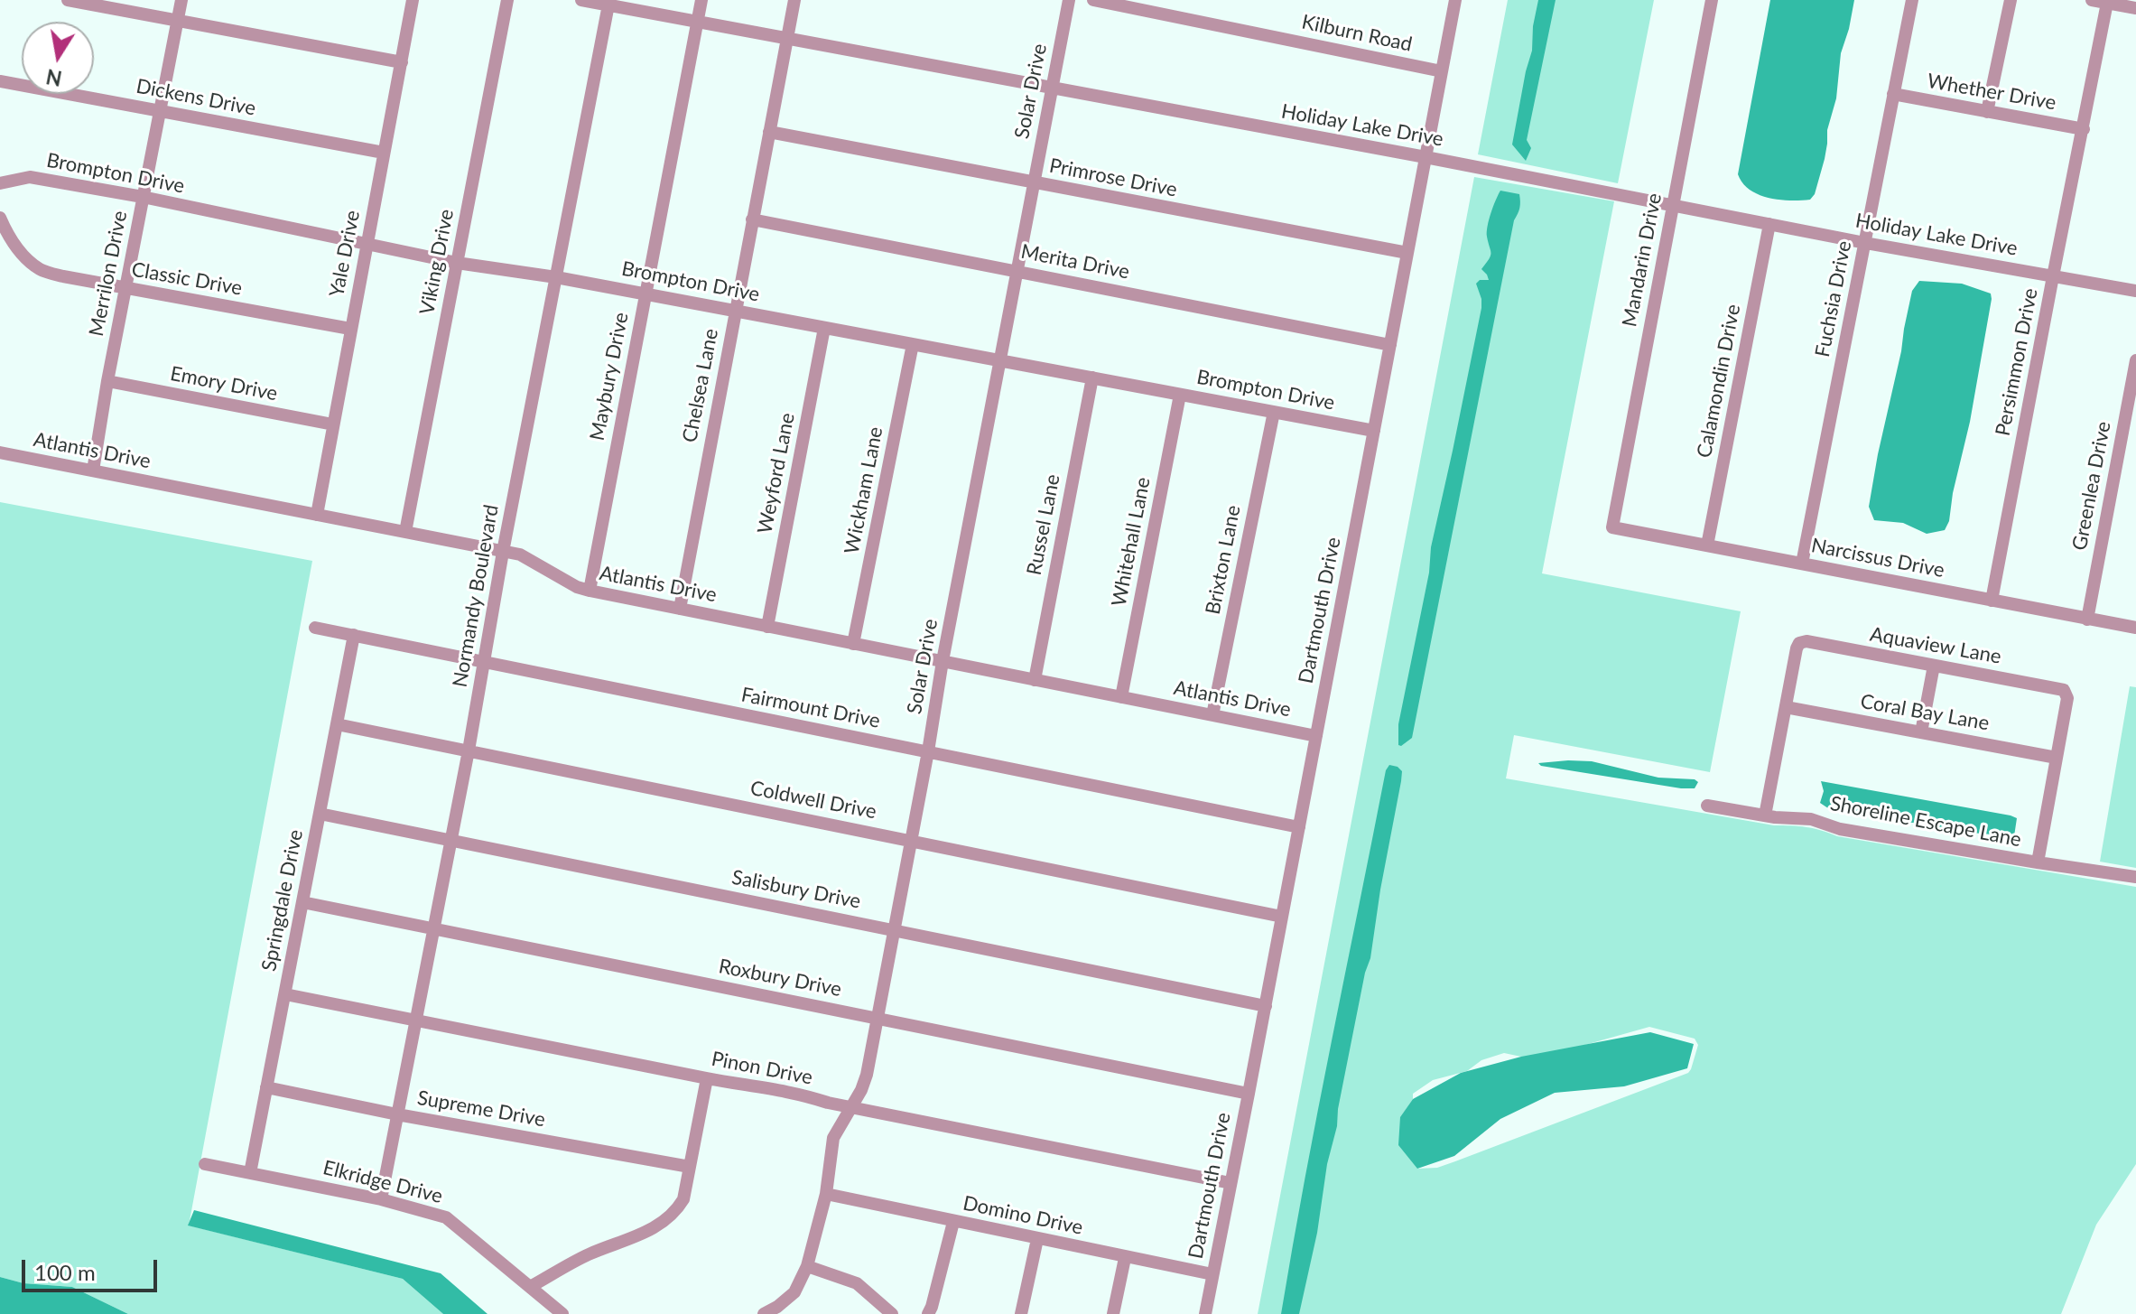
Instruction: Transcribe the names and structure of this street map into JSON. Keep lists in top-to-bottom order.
{
  "streets": {
    "street": [
      "Kilburn Road",
      "Solar Drive",
      "Whether Drive",
      "Dickens Drive",
      "Holiday Lake Drive",
      "Brompton Drive",
      "Primrose Drive",
      "Yale Drive",
      "Mandarin Drive",
      "Viking Drive",
      "Merita Drive",
      "Merrilon Drive",
      "Classic Drive",
      "Fuchsia Drive",
      "Persimmon Drive",
      "Maybury Drive",
      "Calamondin Drive",
      "Emory Drive",
      "Chelsea Lane",
      "Atlantis Drive",
      "Weyford Lane",
      "Greenlea Drive",
      "Wickham Lane",
      "Russel Lane",
      "Whitehall Lane",
      "Narcissus Drive",
      "Brixton Lane",
      "Normandy Boulevard",
      "Dartmouth Drive",
      "Aquaview Lane",
      "Fairmount Drive",
      "Coral Bay Lane",
      "Coldwell Drive",
      "Shoreline Escape Lane",
      "Salisbury Drive",
      "Springdale Drive",
      "Roxbury Drive",
      "Pinon Drive",
      "Supreme Drive",
      "Elkridge Drive",
      "Domino Drive"
    ]
  },
  "crossings": [
    ["Kilburn Road", "Dartmouth Drive"],
    ["Solar Drive", "Holiday Lake Drive"],
    ["Solar Drive", "Brompton Drive"],
    ["Solar Drive", "Primrose Drive"],
    ["Solar Drive", "Merita Drive"],
    ["Solar Drive", "Atlantis Drive"],
    ["Solar Drive", "Fairmount Drive"],
    ["Solar Drive", "Coldwell Drive"],
    ["Solar Drive", "Salisbury Drive"],
    ["Solar Drive", "Roxbury Drive"],
    ["Solar Drive", "Pinon Drive"],
    ["Solar Drive", "Domino Drive"],
    ["Whether Drive", "Fuchsia Drive"],
    ["Whether Drive", "Persimmon Drive"],
    ["Dickens Drive", "Yale Drive"],
    ["Dickens Drive", "Merrilon Drive"],
    ["Holiday Lake Drive", "Mandarin Drive"],
    ["Holiday Lake Drive", "Fuchsia Drive"],
    ["Holiday Lake Drive", "Persimmon Drive"],
    ["Holiday Lake Drive", "Maybury Drive"],
    ["Holiday Lake Drive", "Calamondin Drive"],
    ["Holiday Lake Drive", "Chelsea Lane"],
    ["Holiday Lake Drive", "Normandy Boulevard"],
    ["Holiday Lake Drive", "Dartmouth Drive"],
    ["Brompton Drive", "Yale Drive"],
    ["Brompton Drive", "Viking Drive"],
    ["Brompton Drive", "Merrilon Drive"],
    ["Brompton Drive", "Maybury Drive"],
    ["Brompton Drive", "Chelsea Lane"],
    ["Brompton Drive", "Weyford Lane"],
    ["Brompton Drive", "Wickham Lane"],
    ["Brompton Drive", "Russel Lane"],
    ["Brompton Drive", "Whitehall Lane"],
    ["Brompton Drive", "Brixton Lane"],
    ["Brompton Drive", "Normandy Boulevard"],
    ["Brompton Drive", "Dartmouth Drive"],
    ["Primrose Drive", "Chelsea Lane"],
    ["Primrose Drive", "Dartmouth Drive"],
    ["Yale Drive", "Classic Drive"],
    ["Yale Drive", "Emory Drive"],
    ["Yale Drive", "Atlantis Drive"],
    ["Mandarin Drive", "Narcissus Drive"],
    ["Viking Drive", "Atlantis Drive"],
    ["Merita Drive", "Chelsea Lane"],
    ["Merita Drive", "Dartmouth Drive"],
    ["Merrilon Drive", "Classic Drive"],
    ["Merrilon Drive", "Emory Drive"],
    ["Merrilon Drive", "Atlantis Drive"],
    ["Fuchsia Drive", "Narcissus Drive"],
    ["Persimmon Drive", "Narcissus Drive"],
    ["Maybury Drive", "Atlantis Drive"],
    ["Calamondin Drive", "Narcissus Drive"],
    ["Chelsea Lane", "Atlantis Drive"],
    ["Atlantis Drive", "Weyford Lane"],
    ["Atlantis Drive", "Wickham Lane"],
    ["Atlantis Drive", "Russel Lane"],
    ["Atlantis Drive", "Whitehall Lane"],
    ["Atlantis Drive", "Brixton Lane"],
    ["Atlantis Drive", "Normandy Boulevard"],
    ["Atlantis Drive", "Dartmouth Drive"],
    ["Greenlea Drive", "Narcissus Drive"],
    ["Normandy Boulevard", "Fairmount Drive"],
    ["Normandy Boulevard", "Coldwell Drive"],
    ["Normandy Boulevard", "Salisbury Drive"],
    ["Normandy Boulevard", "Roxbury Drive"],
    ["Normandy Boulevard", "Pinon Drive"],
    ["Normandy Boulevard", "Supreme Drive"],
    ["Normandy Boulevard", "Elkridge Drive"],
    ["Dartmouth Drive", "Fairmount Drive"],
    ["Dartmouth Drive", "Coldwell Drive"],
    ["Dartmouth Drive", "Salisbury Drive"],
    ["Dartmouth Drive", "Roxbury Drive"],
    ["Dartmouth Drive", "Pinon Drive"],
    ["Dartmouth Drive", "Domino Drive"],
    ["Aquaview Lane", "Coral Bay Lane"],
    ["Aquaview Lane", "Shoreline Escape Lane"],
    ["Fairmount Drive", "Springdale Drive"],
    ["Coldwell Drive", "Springdale Drive"],
    ["Salisbury Drive", "Springdale Drive"],
    ["Springdale Drive", "Roxbury Drive"],
    ["Springdale Drive", "Pinon Drive"],
    ["Springdale Drive", "Supreme Drive"],
    ["Springdale Drive", "Elkridge Drive"]
  ],
  "scale_bar": "100 m",
  "north": "bottom"
}
